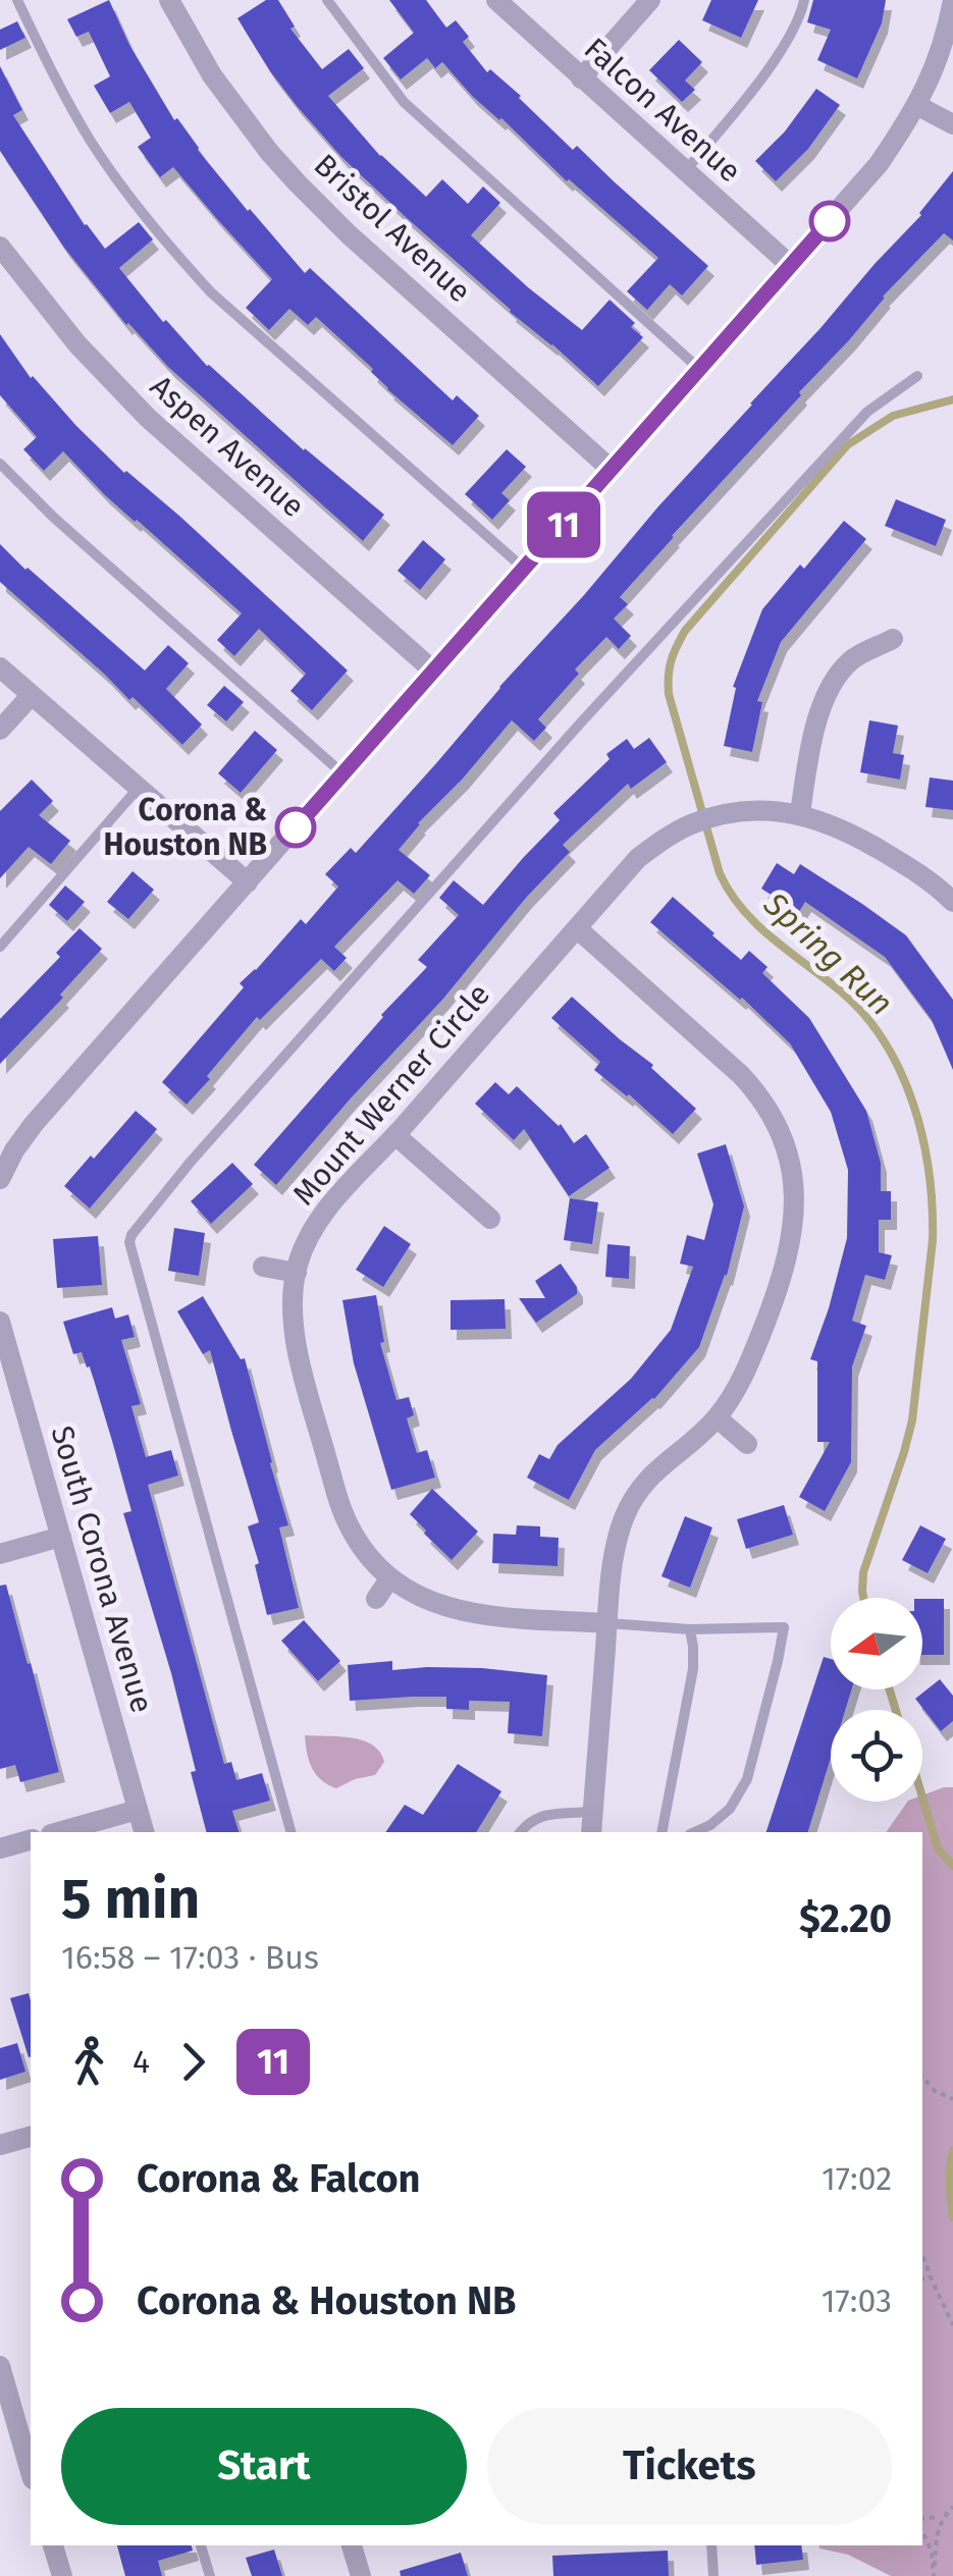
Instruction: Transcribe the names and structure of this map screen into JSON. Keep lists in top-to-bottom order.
{
  "streets": {
    "street": [
      "Falcon Avenue",
      "Bristol Avenue",
      "Aspen Avenue",
      "Mount Werner Circle",
      "South Corona Avenue"
    ]
  },
  "water": ["Spring Run"],
  "places": ["Corona & Houston NB"],
  "lines": ["bus line 11"],
  "north": "left",
  "page": {
    "on_map": "11",
    "heading": ["5 min", "16:58 – 17:03 · Bus", "$2.20"],
    "legs": ["4", "11"],
    "list": [
      {
        "name": "Corona & Falcon",
        "value": "17:02"
      },
      {
        "name": "Corona & Houston NB",
        "value": "17:03"
      }
    ],
    "buttons": ["Start", "Tickets"]
  }
}
